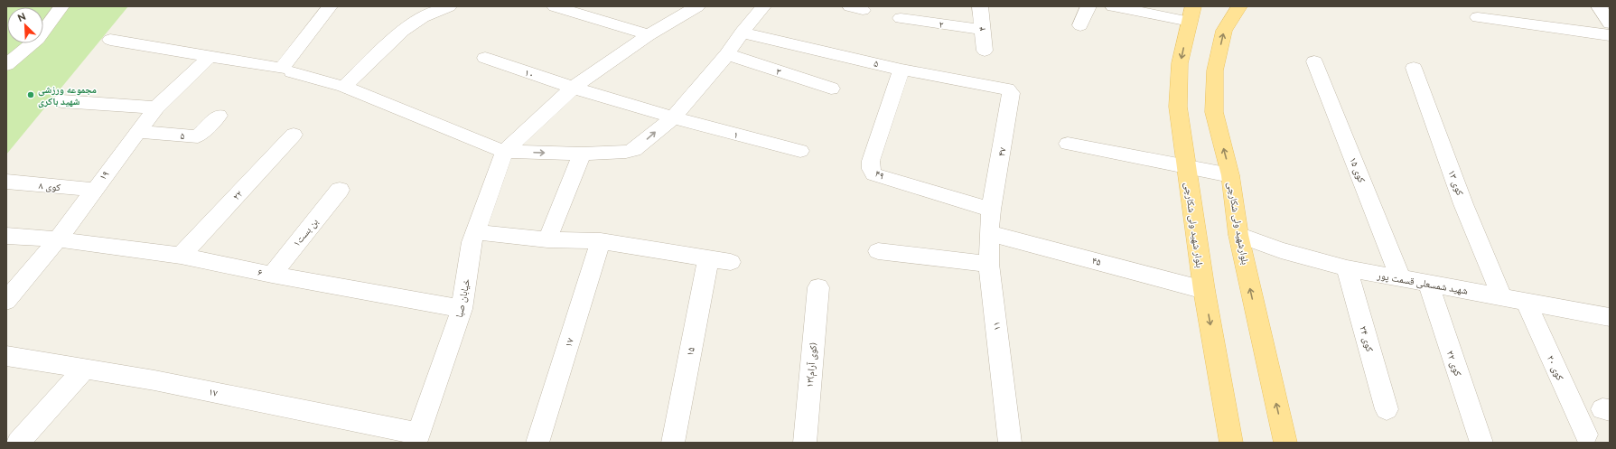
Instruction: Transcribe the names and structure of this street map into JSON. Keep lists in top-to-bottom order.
{
  "streets": {
    "main road": ["بلوارشهید ولی شکارچی", "بلوار شهید ولی شکارچی"],
    "street": [
      "۲",
      "۴",
      "۵",
      "۳",
      "۱۰",
      "۱",
      "۴۷",
      "کوی ۱۵",
      "۴۹",
      "۱۹",
      "کوی ۱۳",
      "کوی ۸",
      "۲۲",
      "بن بست۱",
      "۴۵",
      "۶",
      "شهید شمسعلی قسمت پور",
      "خیابان صبا",
      "۱۱",
      "کوی ۲۴",
      "۱۷",
      "۱۵",
      "کوی ۲۲",
      "۱۳(کوی آرام)",
      "کوی ۲۰"
    ]
  },
  "crossings": [
    ["۲", "۴"],
    ["۵", "۴۷"],
    ["۵", "۴۹"],
    ["۵", "۱۹"],
    ["۱۰", "۱"],
    ["۴۷", "۴۹"],
    ["۴۷", "۱۱"],
    ["کوی ۱۵", "شهید شمسعلی قسمت پور"],
    ["۴۹", "۱۱"],
    ["۱۹", "کوی ۸"],
    ["۱۹", "۶"],
    ["کوی ۱۳", "شهید شمسعلی قسمت پور"],
    ["۲۲", "۶"],
    ["بلوارشهید ولی شکارچی", "شهید شمسعلی قسمت پور"],
    ["بلوار شهید ولی شکارچی", "۴۵"],
    ["بن بست۱", "۶"],
    ["۴۵", "۱۱"],
    ["۶", "خیابان صبا"],
    ["شهید شمسعلی قسمت پور", "کوی ۲۴"],
    ["شهید شمسعلی قسمت پور", "کوی ۲۲"],
    ["شهید شمسعلی قسمت پور", "کوی ۲۰"],
    ["خیابان صبا", "۱۷"]
  ],
  "one_way": ["بلوارشهید ولی شکارچی", "بلوار شهید ولی شکارچی"],
  "places": ["مجموعه ورزشی شهید باکری"],
  "north": "top left"
}
